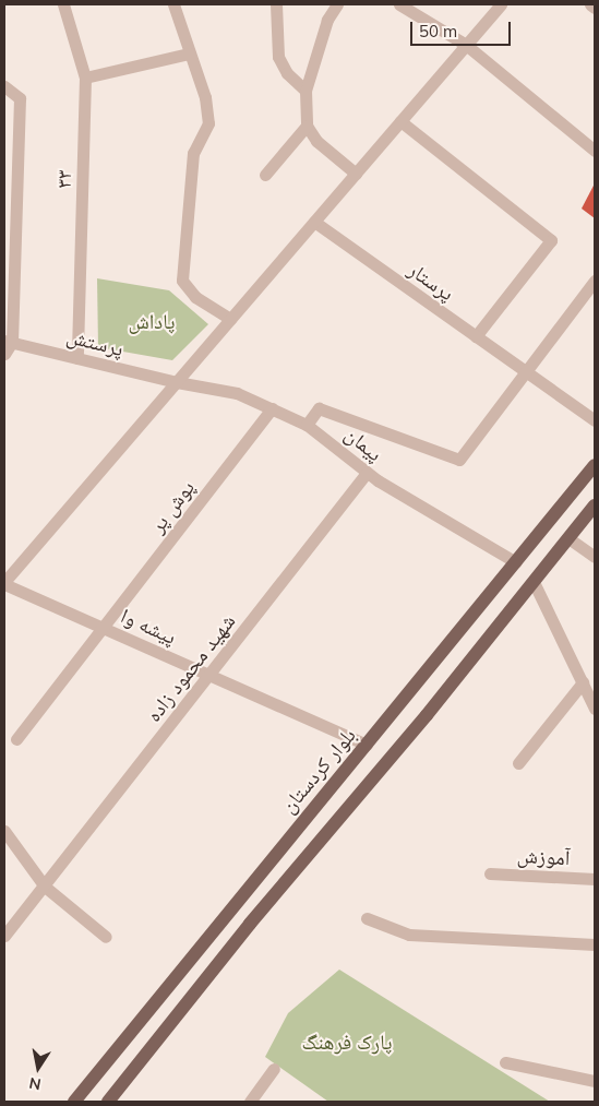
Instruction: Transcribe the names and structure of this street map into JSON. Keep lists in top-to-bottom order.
{
  "streets": {
    "main road": ["بلوار کردستان"],
    "street": [
      "۳۳",
      "پرستار",
      "پرستش",
      "پیمان",
      "پوش پر",
      "پیشه وا",
      "شهید محمود زاده",
      "آموزش"
    ]
  },
  "crossings": [
    ["۳۳", "پرستش"],
    ["پرستش", "پیمان"],
    ["پیمان", "پوش پر"],
    ["پیمان", "شهید محمود زاده"],
    ["پیمان", "بلوار کردستان"],
    ["پوش پر", "پیشه وا"],
    ["پیشه وا", "شهید محمود زاده"],
    ["پیشه وا", "بلوار کردستان"]
  ],
  "parks": ["پاداش", "پارک فرهنگ"],
  "scale_bar": "50 m",
  "north": "bottom"
}
